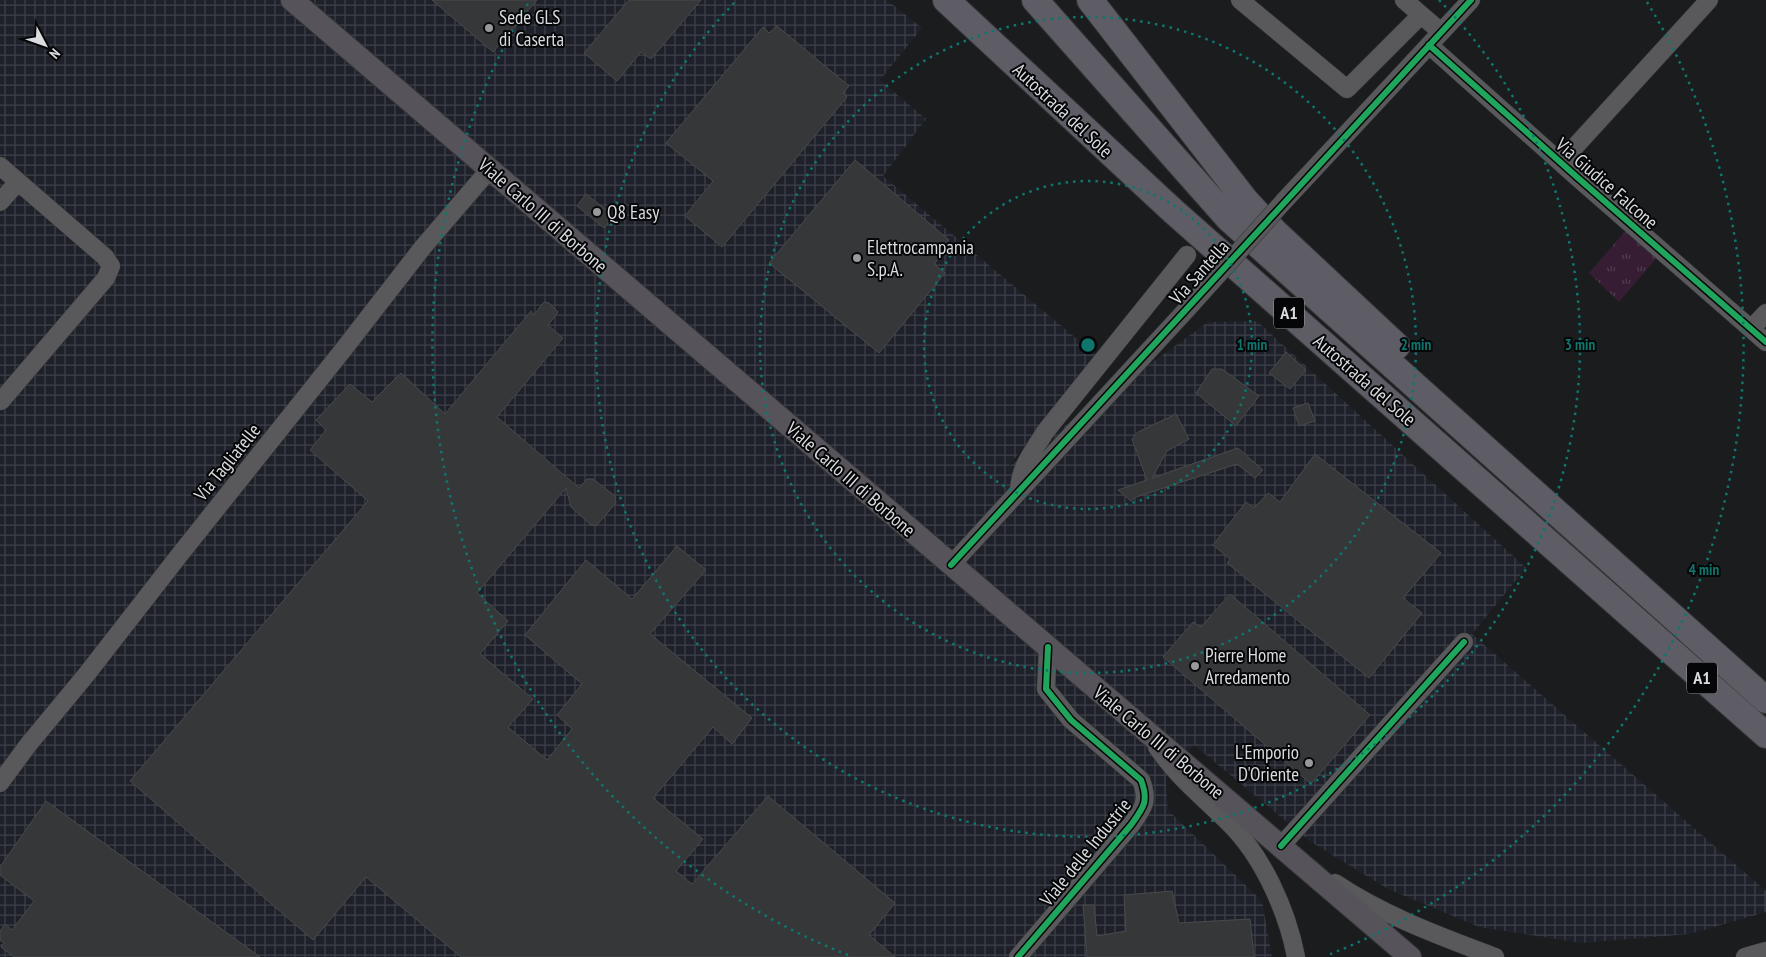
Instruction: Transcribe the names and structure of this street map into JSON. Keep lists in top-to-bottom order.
{
  "streets": {
    "highway": ["Autostrada del Sole", "A1"],
    "main road": ["Viale Carlo III di Borbone"],
    "street": [
      "Via Giudice Falcone",
      "Via Santella",
      "Via Tagliatelle",
      "Viale delle Industrie"
    ]
  },
  "crossings": [
    ["Via Giudice Falcone", "Via Santella"],
    ["Viale Carlo III di Borbone", "Via Santella"],
    ["Viale Carlo III di Borbone", "Via Tagliatelle"],
    ["Viale Carlo III di Borbone", "Viale delle Industrie"]
  ],
  "places": [
    "Sede GLS di Caserta",
    "Q8 Easy",
    "Elettrocampania S.p.A.",
    "Pierre Home Arredamento",
    "L'Emporio D'Oriente"
  ],
  "north": "bottom right",
  "rings": [
    "1 min",
    "2 min",
    "3 min",
    "4 min"
  ]
}
